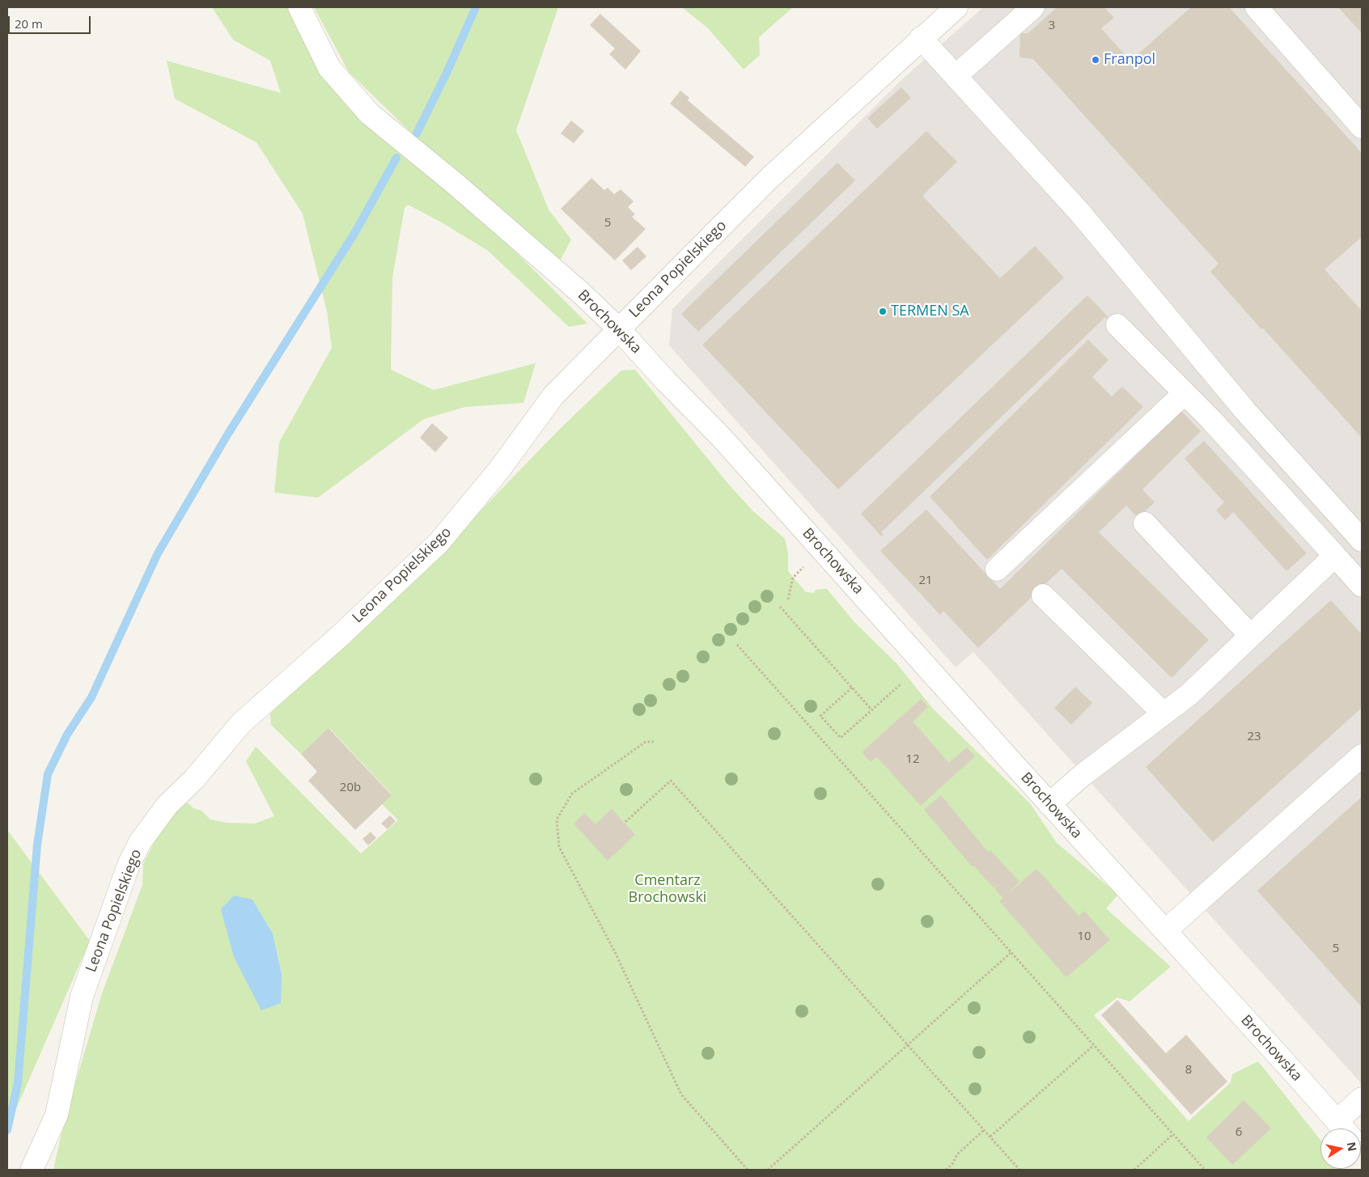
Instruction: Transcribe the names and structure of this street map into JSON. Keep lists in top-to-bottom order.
{
  "streets": {
    "street": ["Leona Popielskiego", "Brochowska"]
  },
  "crossings": [
    ["Leona Popielskiego", "Brochowska"]
  ],
  "parks": ["Cmentarz Brochowski"],
  "places": ["Franpol", "TERMEN SA"],
  "house_numbers": [
    "3",
    "5",
    "21",
    "23",
    "12",
    "20b",
    "10",
    "5",
    "8",
    "6"
  ],
  "scale_bar": "20 m",
  "north": "right"
}
